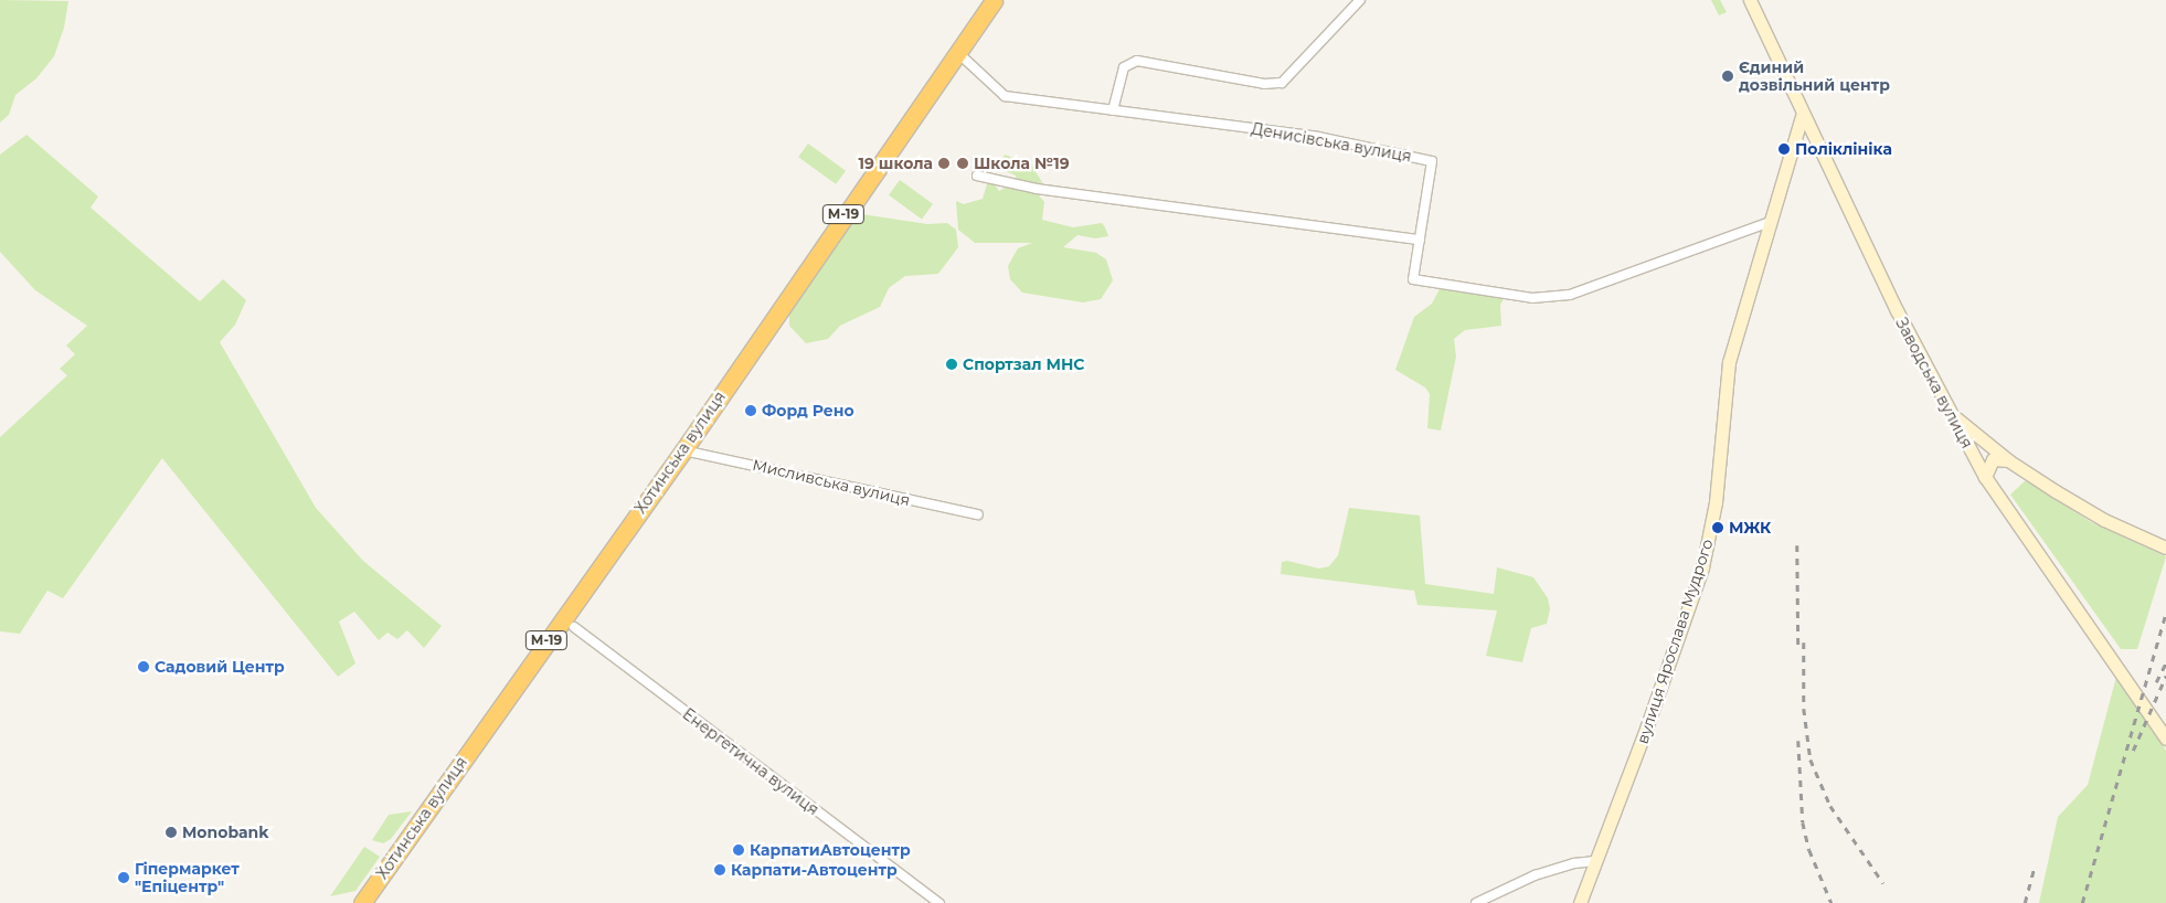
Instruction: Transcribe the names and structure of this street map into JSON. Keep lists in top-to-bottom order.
{
  "streets": {
    "highway": ["М-19", "Хотинська вулиця"],
    "main road": ["Заводська вулиця", "вулиця Ярослава Мудрого"],
    "street": ["Денисівська вулиця", "Мисливська вулиця", "Енергетична вулиця"]
  },
  "crossings": [
    ["Денисівська вулиця", "Хотинська вулиця"],
    ["Денисівська вулиця", "вулиця Ярослава Мудрого"],
    ["Заводська вулиця", "вулиця Ярослава Мудрого"],
    ["Хотинська вулиця", "Мисливська вулиця"],
    ["Хотинська вулиця", "Енергетична вулиця"]
  ],
  "places": [
    "Єдиний дозвільний центр",
    "Поліклініка",
    "19 школа",
    "Школа №19",
    "Спортзал МНС",
    "Форд Рено",
    "МЖК",
    "Садовий Центр",
    "Monobank",
    "КарпатиАвтоцентр",
    "Карпати-Автоцентр",
    "Гіпермаркет \"Епіцентр\""
  ]
}
